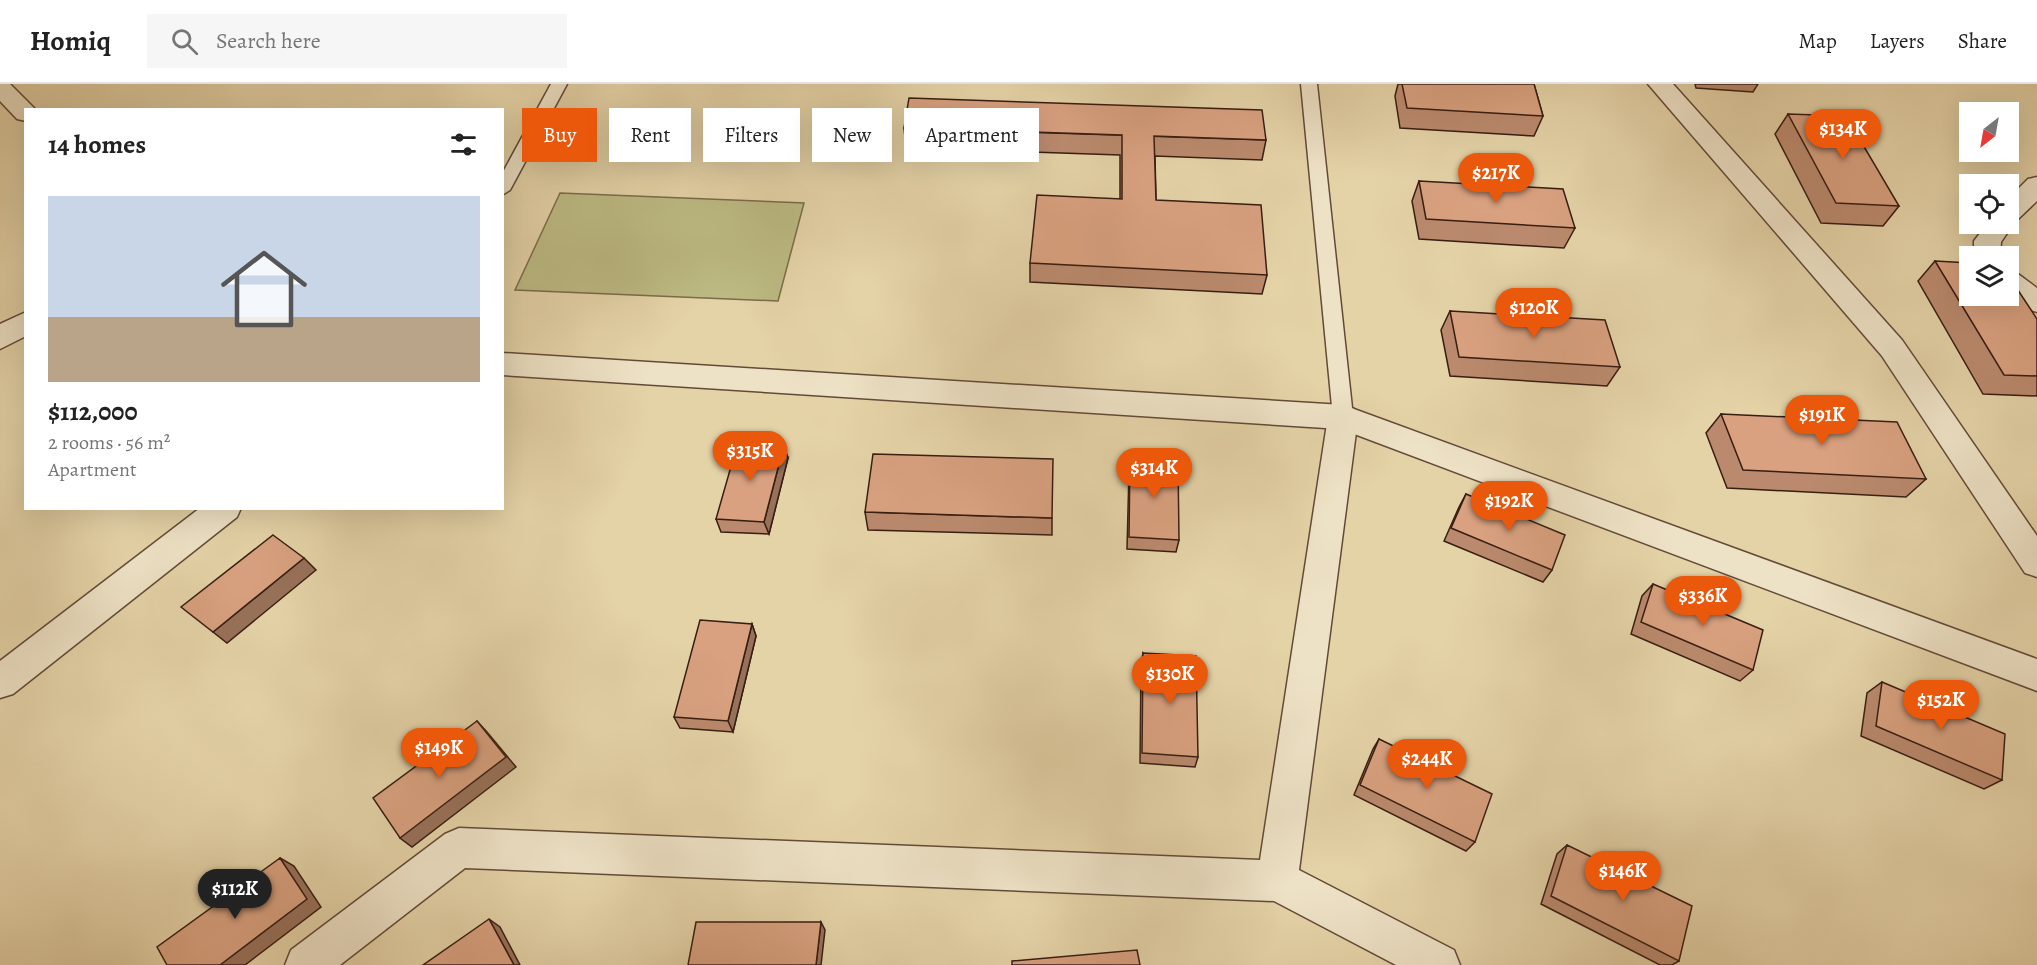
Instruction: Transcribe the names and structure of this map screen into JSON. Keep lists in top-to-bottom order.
{
  "north": "bottom left",
  "page": {
    "header": "Homiq",
    "search": "Search here",
    "nav": ["Map", "Layers", "Share"],
    "chip": [
      "Buy",
      "Rent",
      "Filters",
      "New",
      "Apartment"
    ],
    "heading": "14 homes",
    "price": [
      "$134K",
      "$217K",
      "$120K",
      "$191K",
      "$315K",
      "$314K",
      "$192K",
      "$336K",
      "$130K",
      "$152K",
      "$149K",
      "$244K",
      "$146K",
      "$112K"
    ],
    "list": [
      {
        "name": "$112,000",
        "note": "2 rooms · 56 m² · Apartment"
      }
    ]
  }
}
